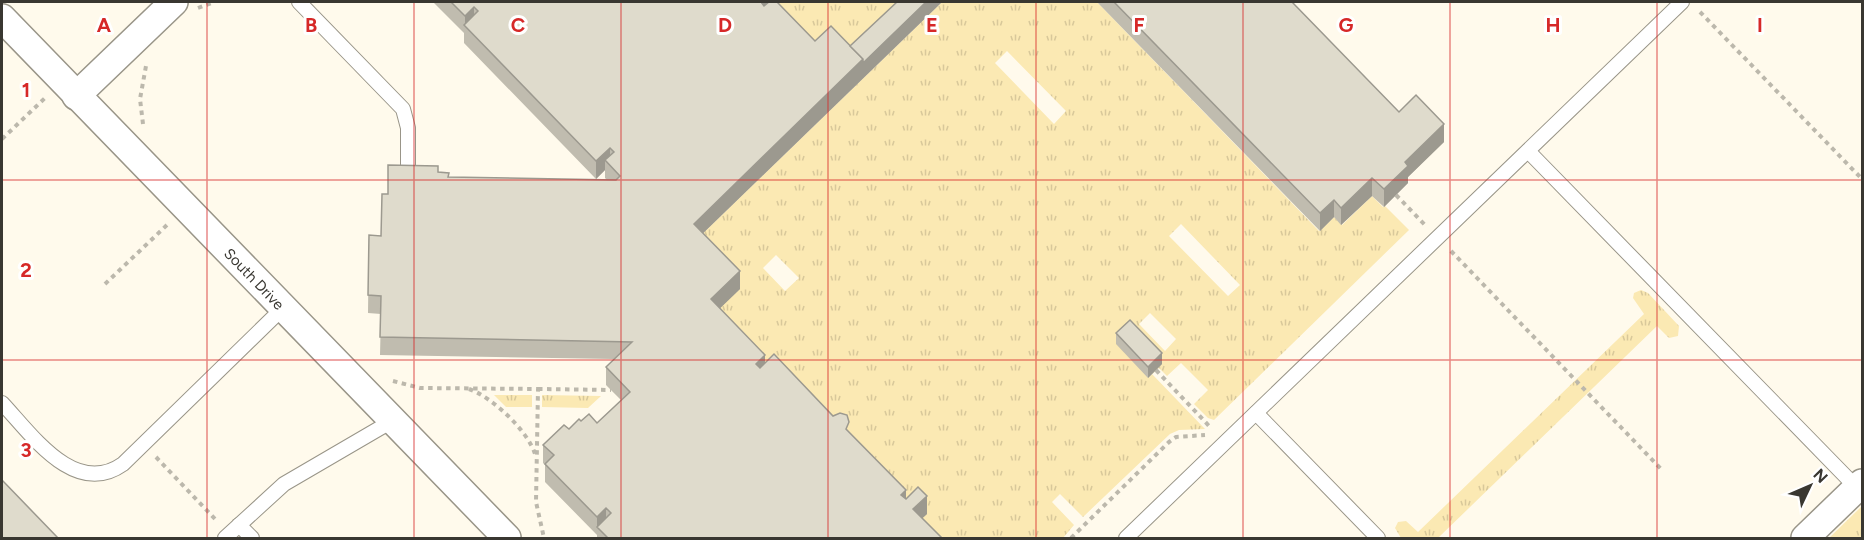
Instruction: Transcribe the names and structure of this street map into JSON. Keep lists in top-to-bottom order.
{
  "streets": {
    "street": ["South Drive"]
  },
  "north": "top right",
  "grid": {
    "columns": [
      "A",
      "B",
      "C",
      "D",
      "E",
      "F",
      "G",
      "H",
      "I"
    ],
    "rows": ["1", "2", "3"]
  }
}
